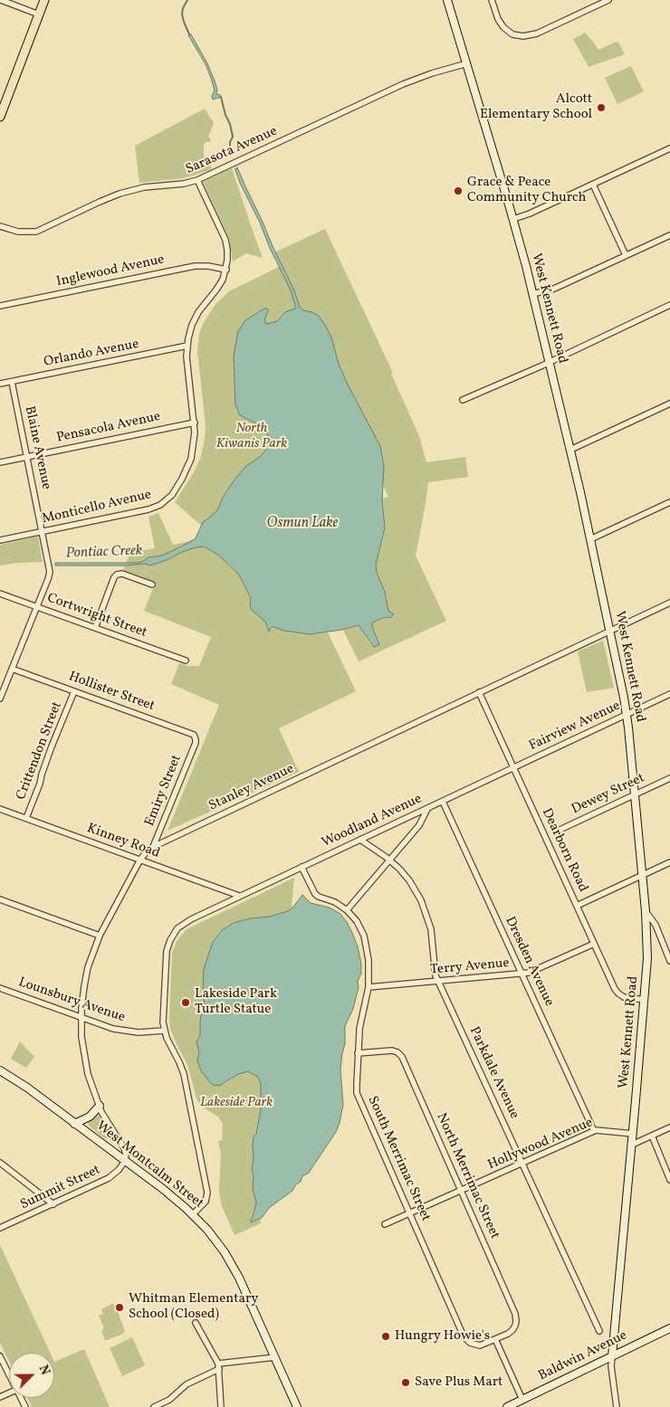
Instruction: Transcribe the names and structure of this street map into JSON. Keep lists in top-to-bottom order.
{
  "streets": {
    "street": [
      "Sarasota Avenue",
      "Inglewood Avenue",
      "West Kennett Road",
      "Orlando Avenue",
      "Pensacola Avenue",
      "Blaine Avenue",
      "Monticello Avenue",
      "Cortwright Street",
      "Hollister Street",
      "Fairview Avenue",
      "Crittendon Street",
      "Stanley Avenue",
      "Emiry Street",
      "Dewey Street",
      "Woodland Avenue",
      "Kinney Road",
      "Dearborn Road",
      "Dresden Avenue",
      "Terry Avenue",
      "Lounsbury Avenue",
      "Parkdale Avenue",
      "Hollywood Avenue",
      "South Merrimac Street",
      "West Montcalm Street",
      "North Merrimac Street",
      "Summit Street",
      "Baldwin Avenue"
    ]
  },
  "crossings": [
    ["Sarasota Avenue", "West Kennett Road"],
    ["Inglewood Avenue", "Monticello Avenue"],
    ["West Kennett Road", "Fairview Avenue"],
    ["West Kennett Road", "Stanley Avenue"],
    ["West Kennett Road", "Dewey Street"],
    ["West Kennett Road", "Dearborn Road"],
    ["West Kennett Road", "Hollywood Avenue"],
    ["West Kennett Road", "Baldwin Avenue"],
    ["Orlando Avenue", "Blaine Avenue"],
    ["Orlando Avenue", "Monticello Avenue"],
    ["Pensacola Avenue", "Blaine Avenue"],
    ["Pensacola Avenue", "Monticello Avenue"],
    ["Blaine Avenue", "Monticello Avenue"],
    ["Blaine Avenue", "Cortwright Street"],
    ["Blaine Avenue", "Hollister Street"],
    ["Hollister Street", "Crittendon Street"],
    ["Hollister Street", "Emiry Street"],
    ["Fairview Avenue", "Woodland Avenue"],
    ["Fairview Avenue", "Dearborn Road"],
    ["Crittendon Street", "Kinney Road"],
    ["Stanley Avenue", "Emiry Street"],
    ["Stanley Avenue", "Kinney Road"],
    ["Stanley Avenue", "Dearborn Road"],
    ["Stanley Avenue", "Lounsbury Avenue"],
    ["Stanley Avenue", "West Montcalm Street"],
    ["Stanley Avenue", "Summit Street"],
    ["Woodland Avenue", "Kinney Road"],
    ["Woodland Avenue", "Dearborn Road"],
    ["Woodland Avenue", "Dresden Avenue"],
    ["Woodland Avenue", "Lounsbury Avenue"],
    ["Woodland Avenue", "Parkdale Avenue"],
    ["Woodland Avenue", "South Merrimac Street"],
    ["Dearborn Road", "Terry Avenue"],
    ["Dresden Avenue", "Terry Avenue"],
    ["Dresden Avenue", "Hollywood Avenue"],
    ["Terry Avenue", "Parkdale Avenue"],
    ["Terry Avenue", "South Merrimac Street"],
    ["Parkdale Avenue", "Hollywood Avenue"],
    ["Hollywood Avenue", "South Merrimac Street"],
    ["Hollywood Avenue", "North Merrimac Street"],
    ["South Merrimac Street", "North Merrimac Street"],
    ["West Montcalm Street", "Summit Street"]
  ],
  "water": ["Osmun Lake", "Pontiac Creek"],
  "parks": ["North Kiwanis Park", "Lakeside Park"],
  "places": [
    "Alcott Elementary School",
    "Grace & Peace Community Church",
    "Lakeside Park Turtle Statue",
    "Whitman Elementary School (Closed)",
    "Hungry Howie's",
    "Save Plus Mart"
  ],
  "north": "top right"
}
